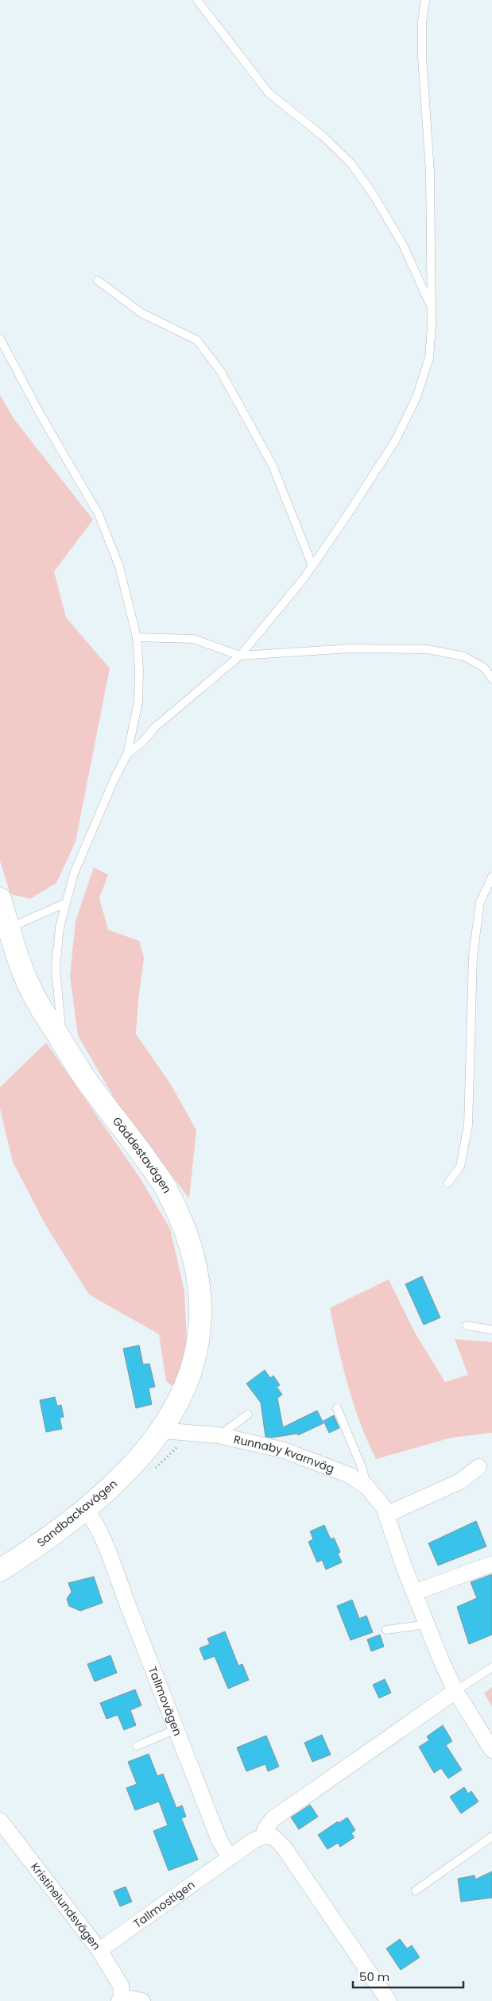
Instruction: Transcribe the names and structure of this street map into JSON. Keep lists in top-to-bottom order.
{
  "streets": {
    "street": [
      "Gäddestavägen",
      "Runnaby kvarnväg",
      "Sandbackavägen",
      "Tallmovägen",
      "Tallmostigen",
      "Kristinelundsvägen"
    ]
  },
  "crossings": [
    ["Gäddestavägen", "Runnaby kvarnväg"],
    ["Gäddestavägen", "Sandbackavägen"],
    ["Runnaby kvarnväg", "Sandbackavägen"],
    ["Sandbackavägen", "Tallmovägen"],
    ["Tallmovägen", "Tallmostigen"],
    ["Tallmostigen", "Kristinelundsvägen"]
  ],
  "scale_bar": "50 m"
}
